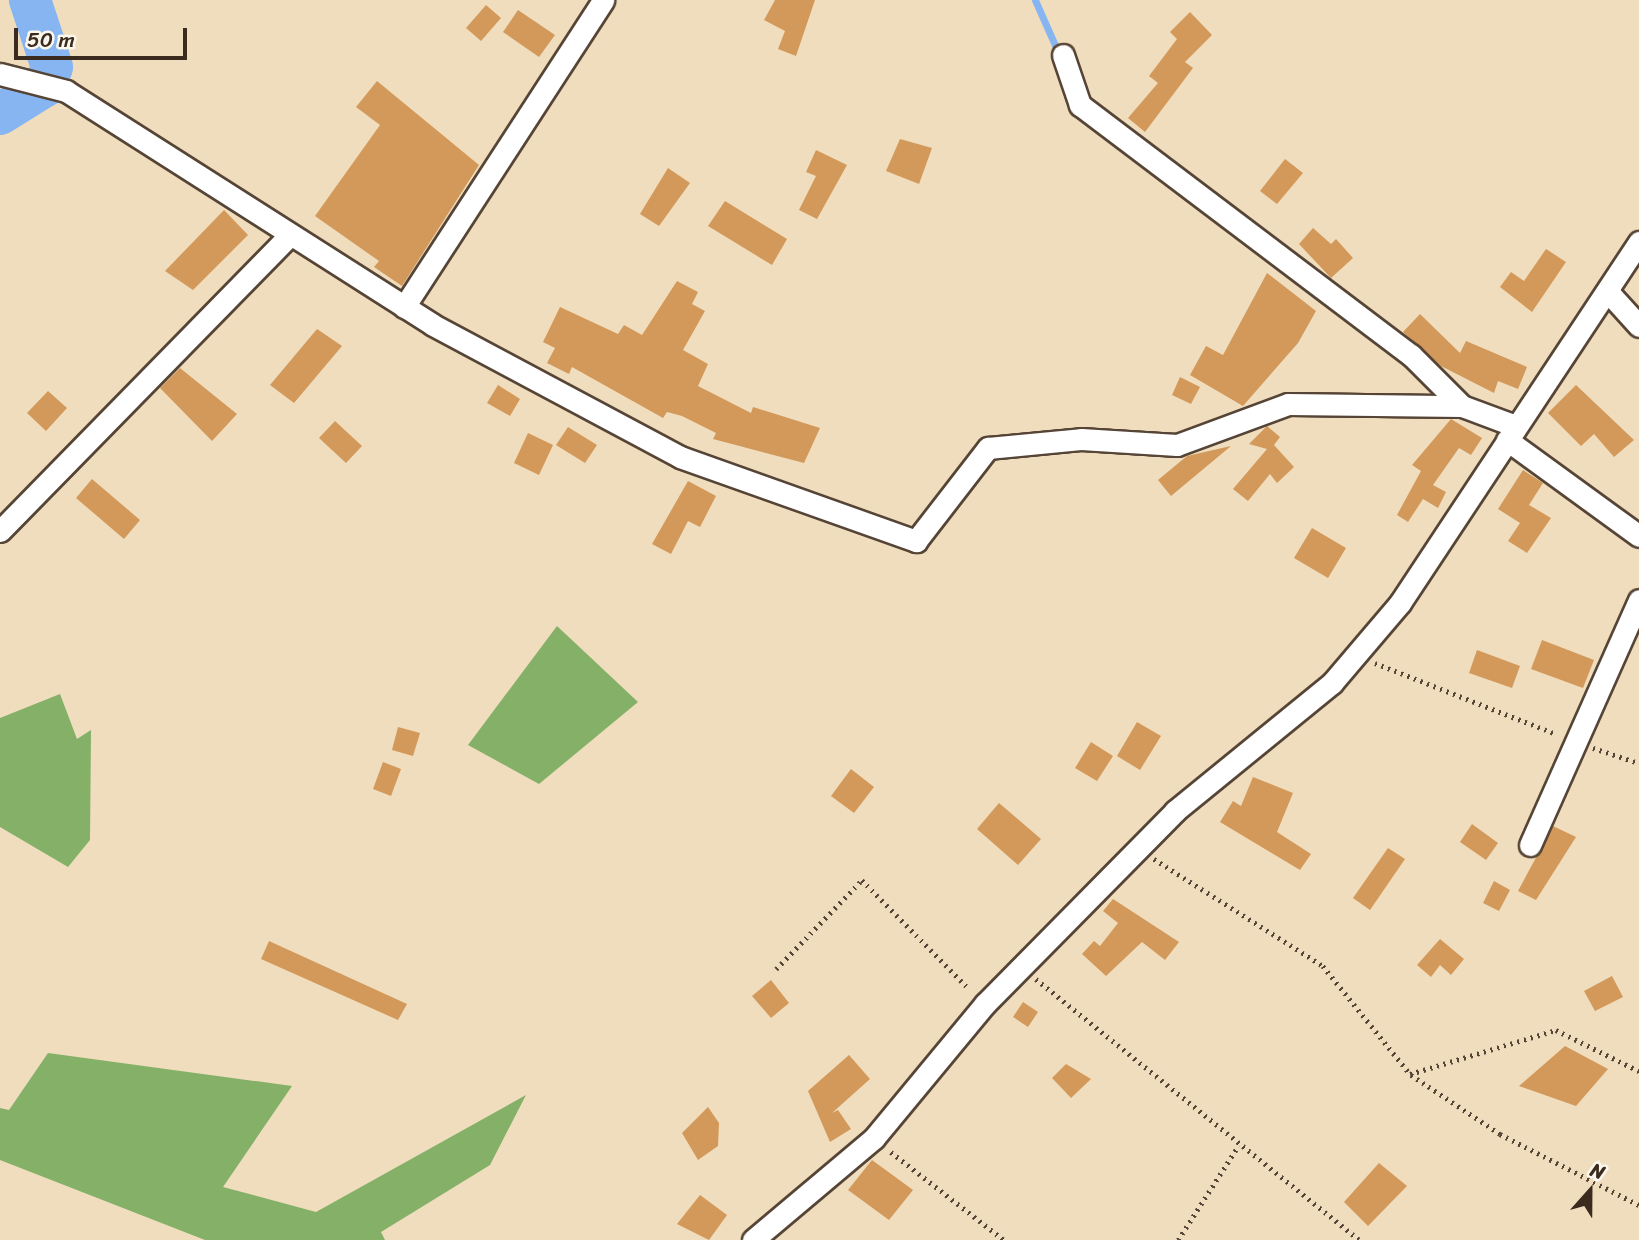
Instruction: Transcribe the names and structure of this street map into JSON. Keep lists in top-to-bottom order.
{
  "scale_bar": "50 m",
  "north": "top"
}
